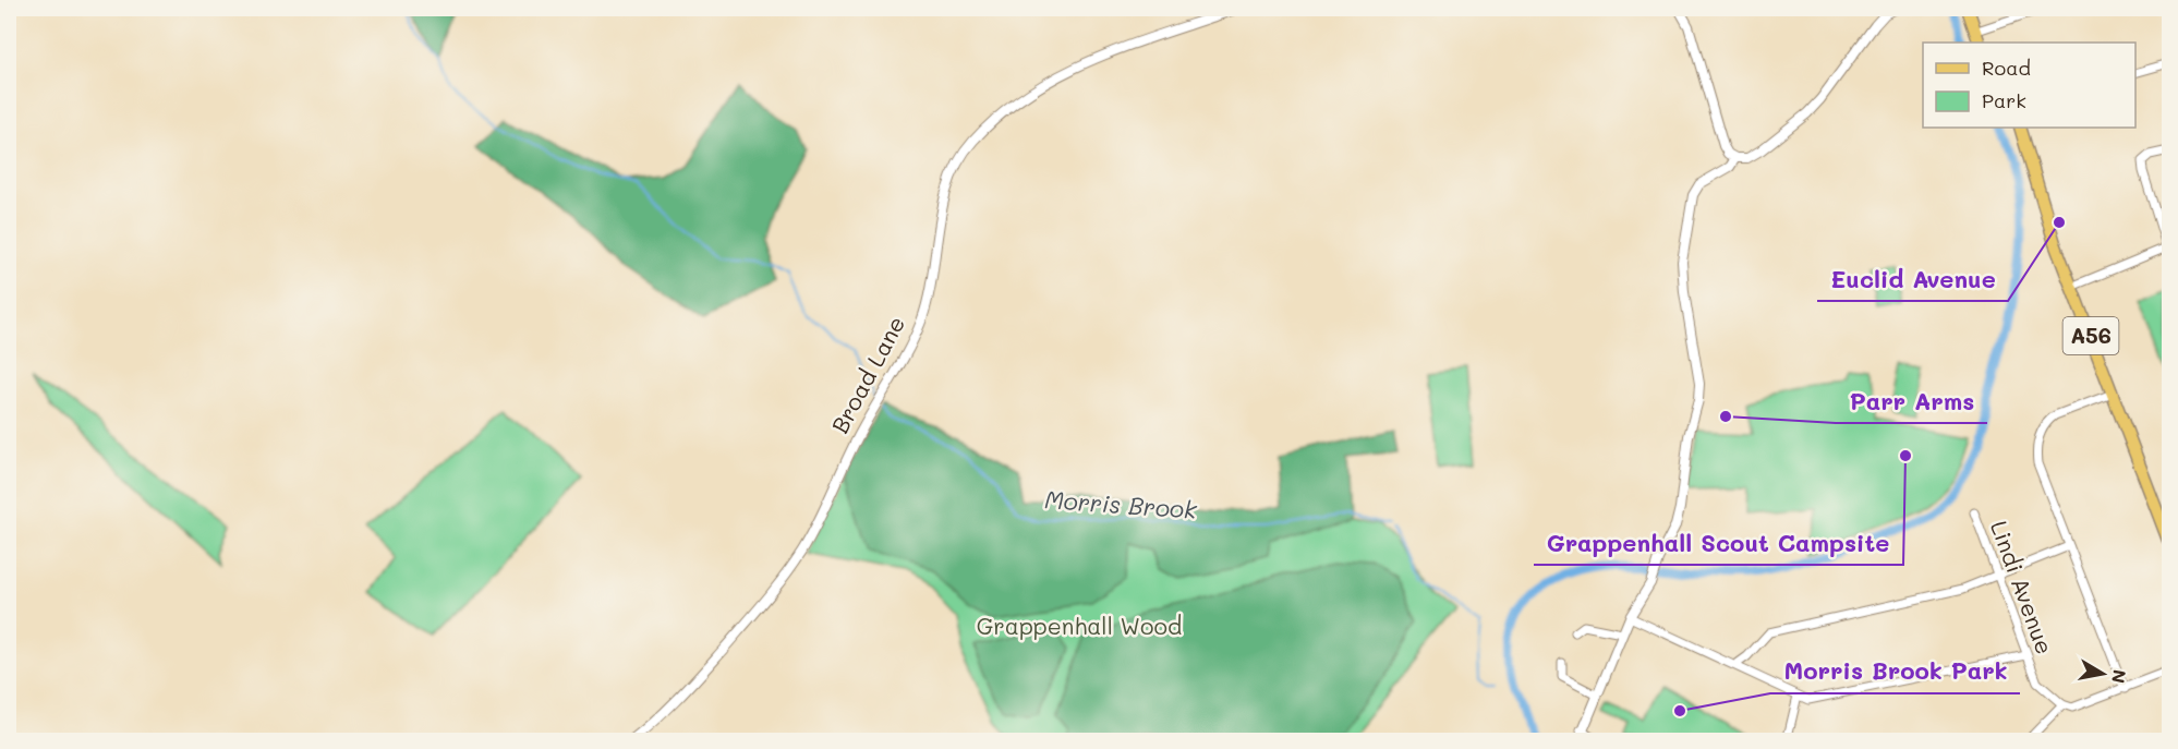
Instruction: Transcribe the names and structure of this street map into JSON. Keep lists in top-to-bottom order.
{
  "streets": {
    "main road": ["A56"],
    "street": ["Broad Lane", "Lindi Avenue"]
  },
  "water": ["Morris Brook"],
  "parks": ["Grappenhall Wood"],
  "places": [
    "Euclid Avenue",
    "Parr Arms",
    "Grappenhall Scout Campsite",
    "Morris Brook Park"
  ],
  "legend": ["Road", "Park"],
  "north": "right"
}
